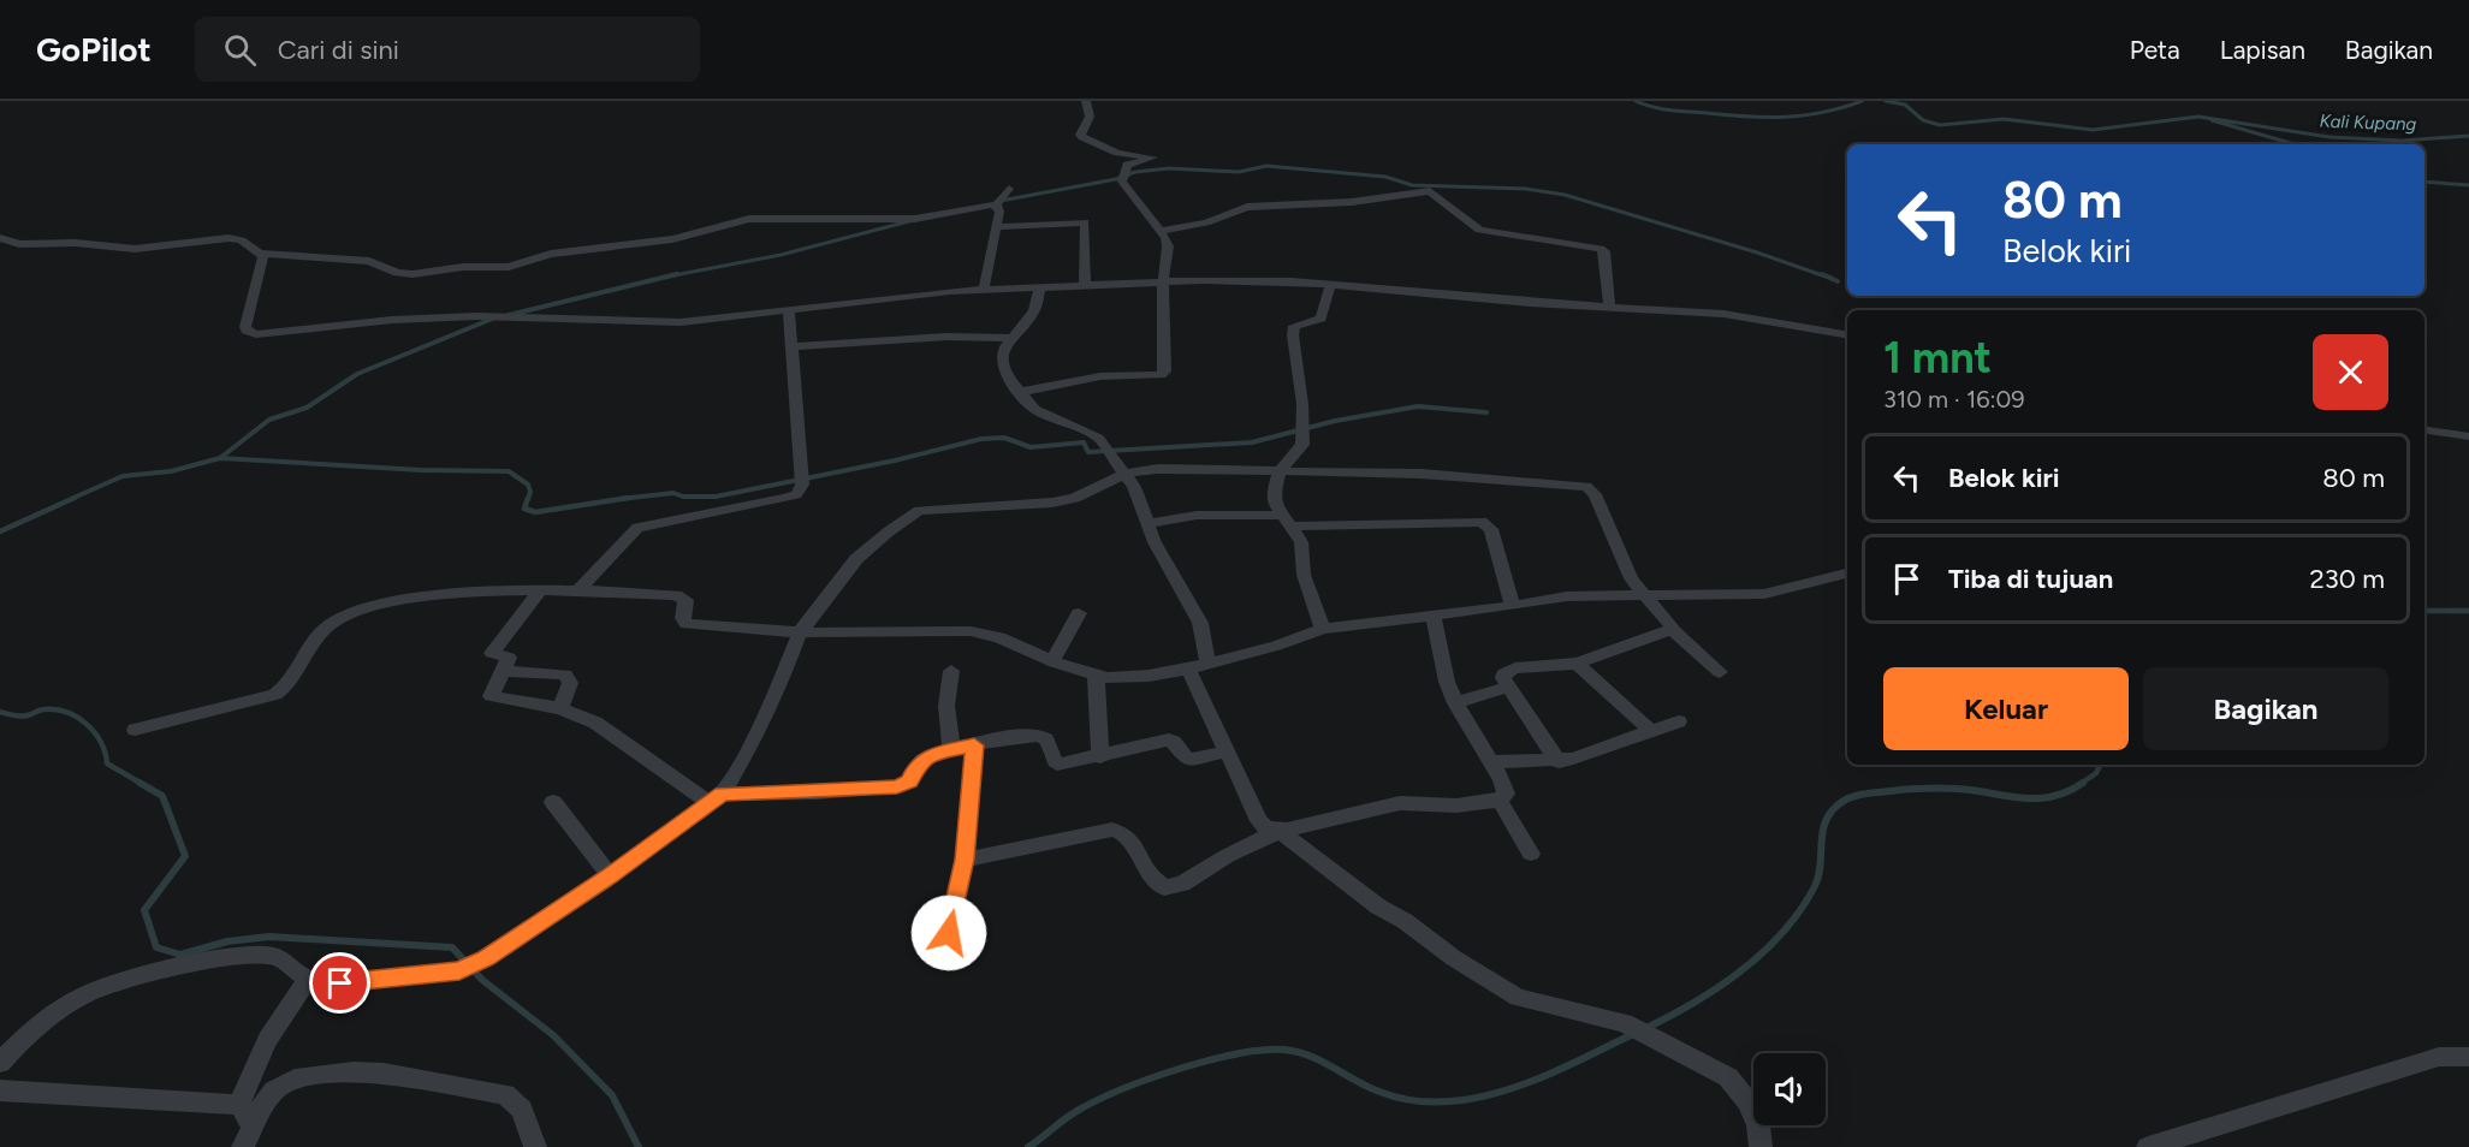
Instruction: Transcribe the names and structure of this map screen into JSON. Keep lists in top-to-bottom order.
{
  "water": ["Kali Kupang"],
  "page": {
    "header": "GoPilot",
    "search": "Cari di sini",
    "nav": ["Peta", "Lapisan", "Bagikan"],
    "turn": ["80 m", "Belok kiri"],
    "heading": ["1 mnt", "310 m · 16:09"],
    "list": [
      {
        "name": "Belok kiri",
        "value": "80 m"
      },
      {
        "name": "Tiba di tujuan",
        "value": "230 m"
      }
    ],
    "buttons": ["Keluar", "Bagikan"]
  }
}
